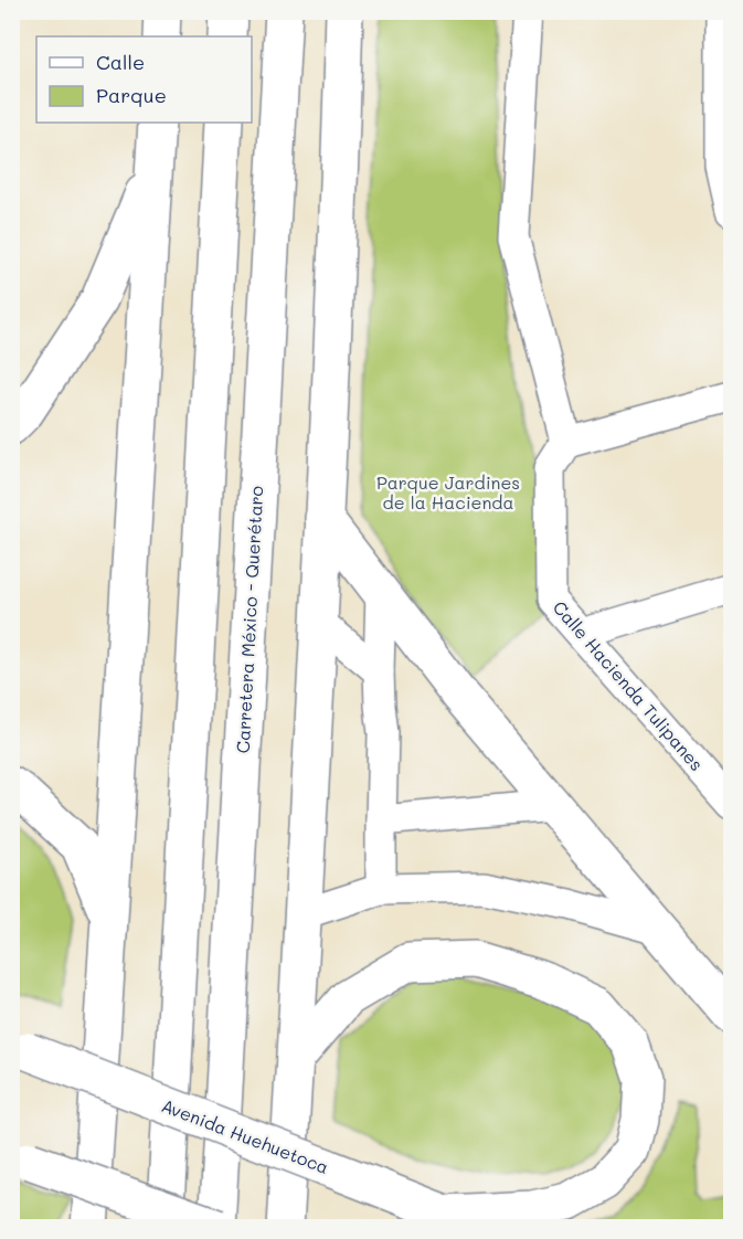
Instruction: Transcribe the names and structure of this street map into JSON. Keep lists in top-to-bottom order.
{
  "streets": {
    "main road": ["Carretera México - Querétaro", "Avenida Huehuetoca"],
    "street": ["Calle Hacienda Tulipanes"]
  },
  "parks": ["Parque Jardines de la Hacienda"],
  "legend": ["Calle", "Parque"]
}
